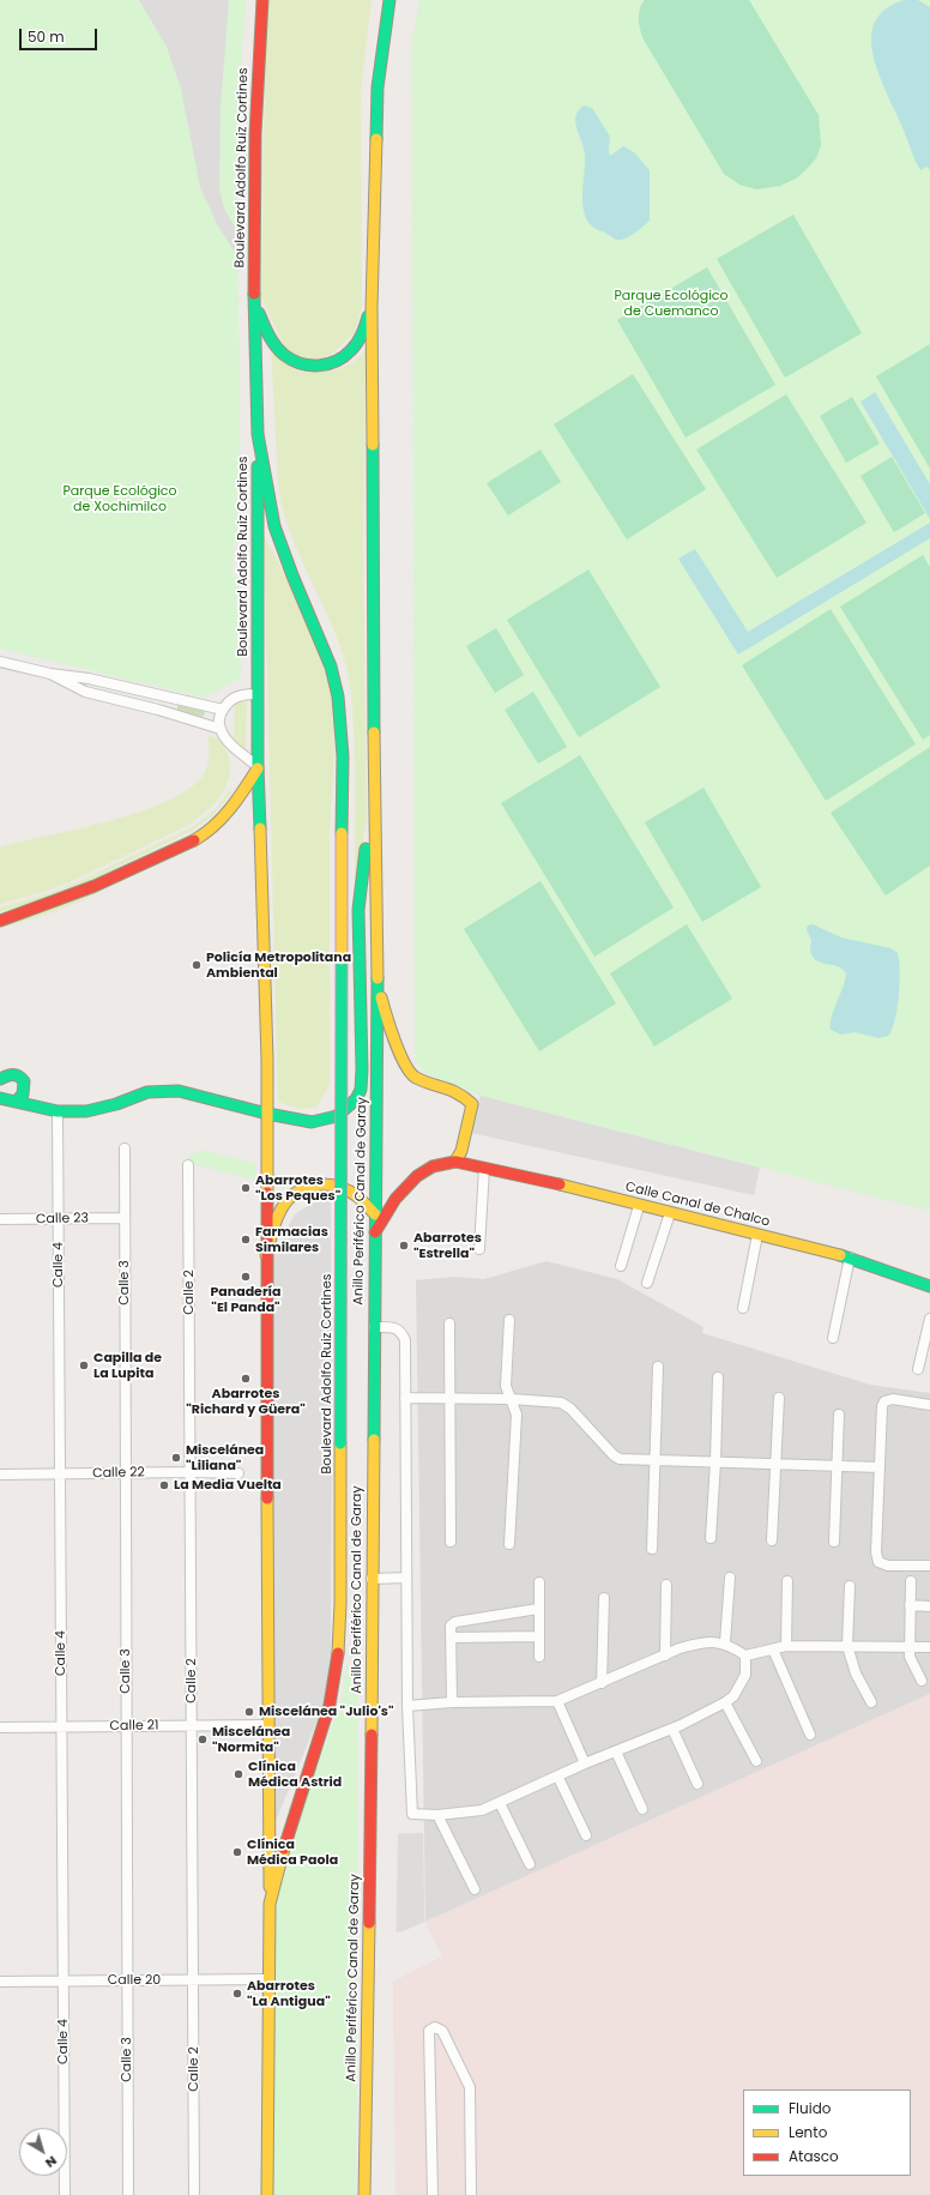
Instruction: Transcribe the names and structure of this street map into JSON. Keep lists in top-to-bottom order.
{
  "streets": {
    "main road": ["Boulevard Adolfo Ruiz Cortines", "Anillo Periférico Canal de Garay", "Calle Canal de Chalco"],
    "street": [
      "Calle 23",
      "Calle 4",
      "Calle 3",
      "Calle 2",
      "Calle 22",
      "Calle 21",
      "Calle 20"
    ]
  },
  "crossings": [
    ["Anillo Periférico Canal de Garay", "Calle Canal de Chalco"],
    ["Calle 23", "Calle 4"],
    ["Calle 23", "Calle 3"],
    ["Calle 4", "Calle 22"],
    ["Calle 4", "Calle 21"],
    ["Calle 4", "Calle 20"],
    ["Calle 3", "Calle 22"],
    ["Calle 3", "Calle 21"],
    ["Calle 3", "Calle 20"],
    ["Calle 2", "Calle 22"],
    ["Calle 2", "Calle 21"],
    ["Calle 2", "Calle 20"]
  ],
  "parks": ["Parque Ecológico de Cuemanco", "Parque Ecológico de Xochimilco"],
  "places": [
    "Policía Metropolitana Ambiental",
    "Abarrotes \"Los Peques\"",
    "Farmacias Similares",
    "Abarrotes \"Estrella\"",
    "Panadería \"El Panda\"",
    "Capilla de La Lupita",
    "Abarrotes \"Richard y Güera\"",
    "Miscelánea \"Liliana\"",
    "La Media Vuelta",
    "Miscelánea \"Julio's\"",
    "Miscelánea \"Normita\"",
    "Clínica Médica Astrid",
    "Clínica Médica Paola",
    "Abarrotes \"La Antigua\""
  ],
  "legend": ["Fluido", "Lento", "Atasco"],
  "scale_bar": "50 m",
  "north": "bottom right"
}
